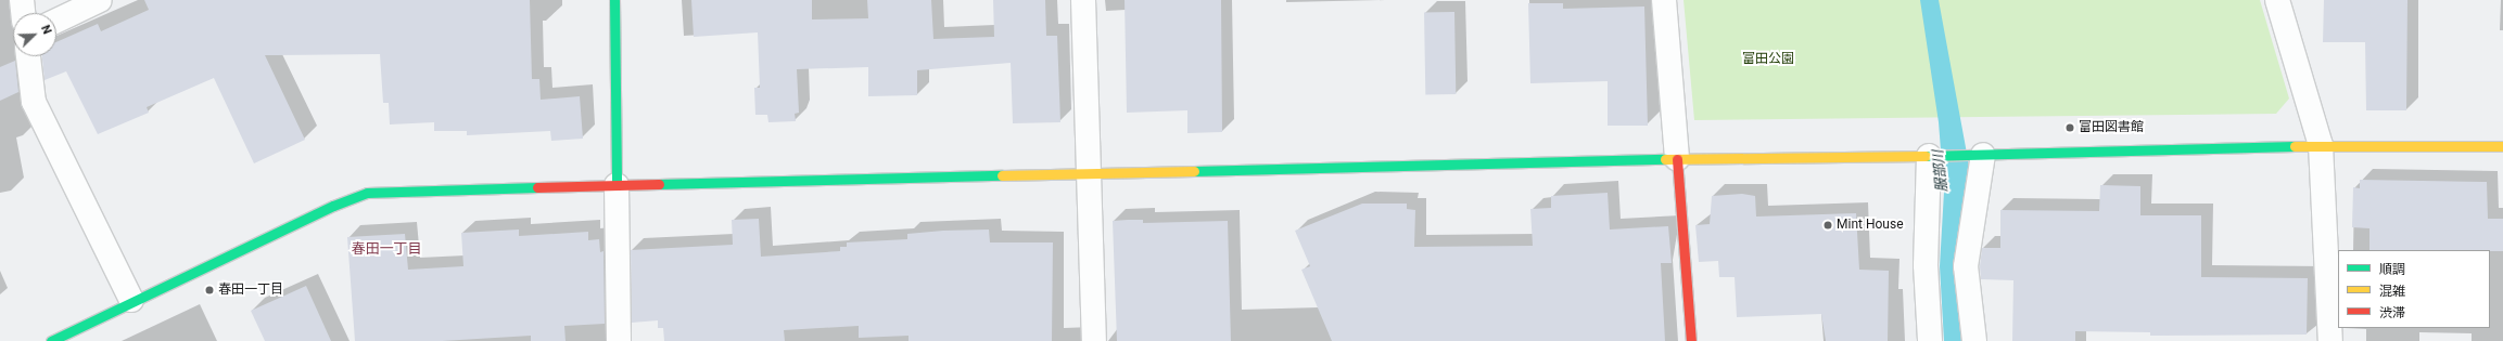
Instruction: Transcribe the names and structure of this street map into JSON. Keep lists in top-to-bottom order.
{
  "districts": ["春田一丁目"],
  "water": ["服部川"],
  "parks": ["富田公園"],
  "places": ["富田図書館", "Mint House", "春田一丁目"],
  "legend": ["順調", "混雑", "渋滞"],
  "north": "top right"
}
